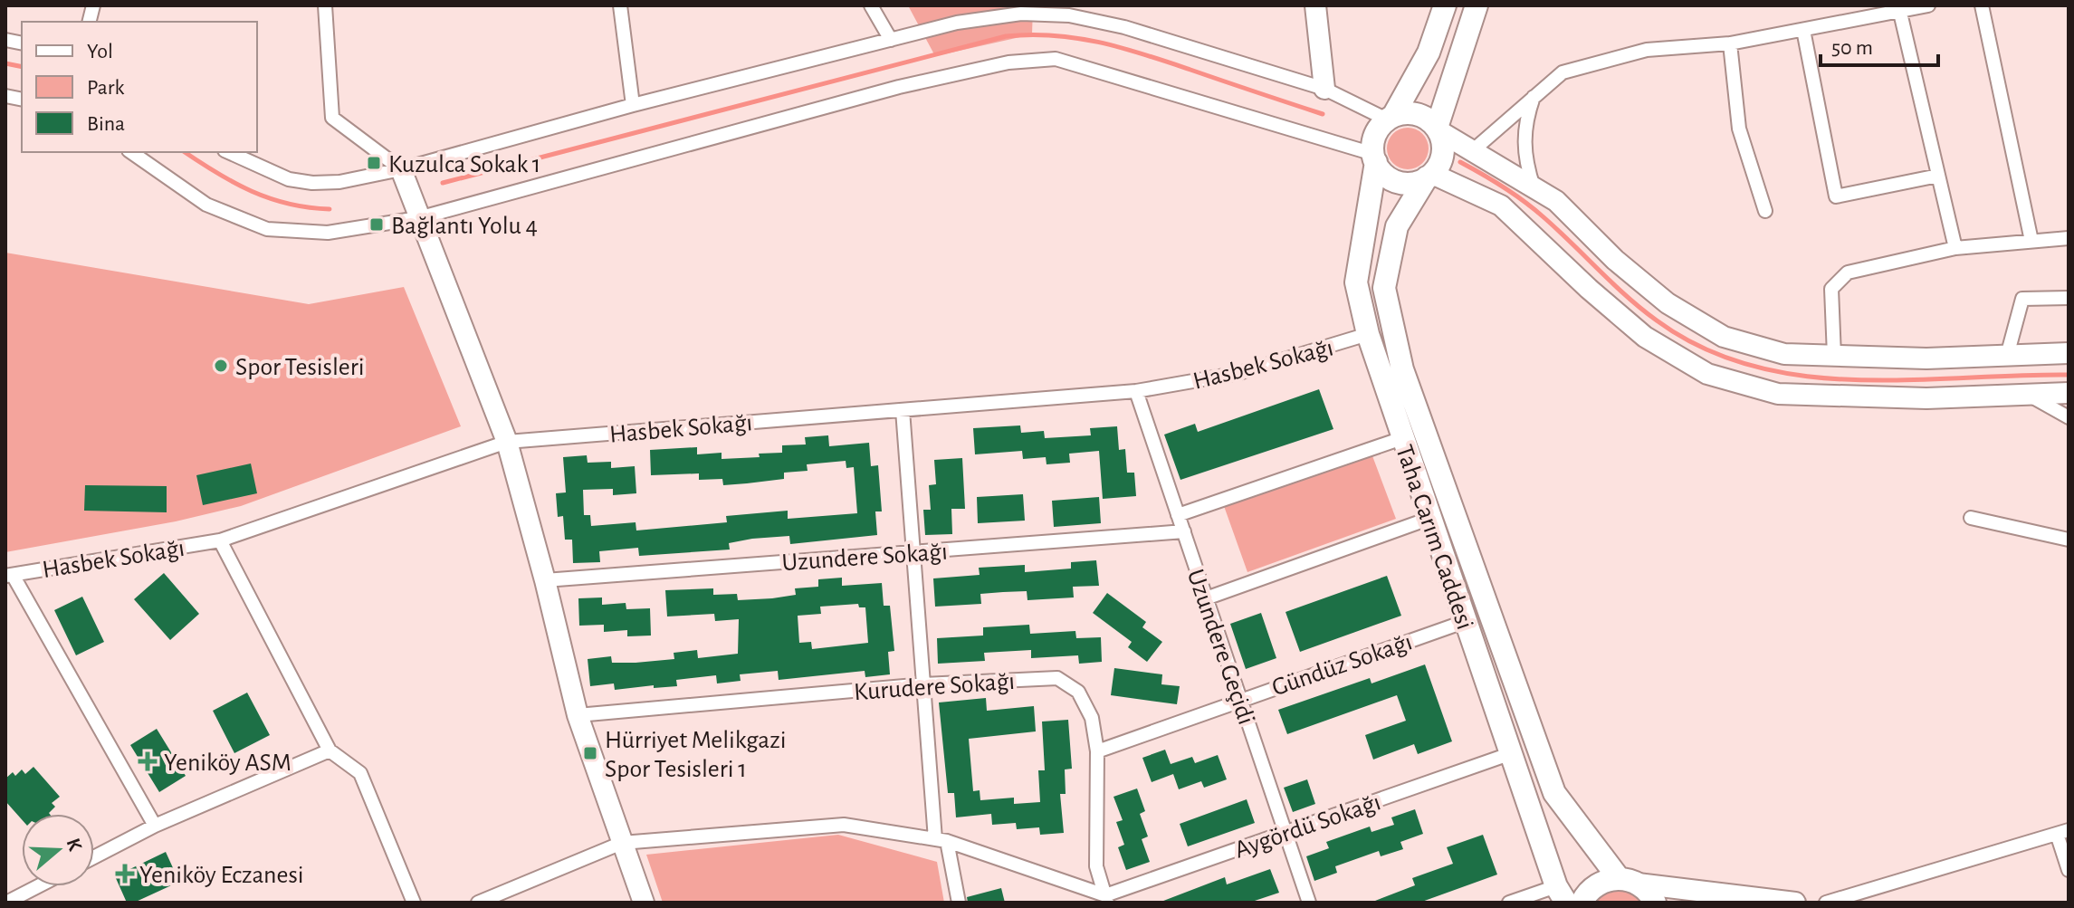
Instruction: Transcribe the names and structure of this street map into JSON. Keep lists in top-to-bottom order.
{
  "streets": {
    "main road": ["Taha Carım Caddesi"],
    "street": [
      "Hasbek Sokağı",
      "Uzundere Sokağı",
      "Uzundere Geçidi",
      "Gündüz Sokağı",
      "Kurudere Sokağı",
      "Aygördü Sokağı"
    ]
  },
  "crossings": [
    ["Hasbek Sokağı", "Taha Carım Caddesi"],
    ["Hasbek Sokağı", "Uzundere Geçidi"],
    ["Taha Carım Caddesi", "Gündüz Sokağı"],
    ["Taha Carım Caddesi", "Aygördü Sokağı"],
    ["Uzundere Sokağı", "Uzundere Geçidi"],
    ["Uzundere Geçidi", "Gündüz Sokağı"],
    ["Uzundere Geçidi", "Aygördü Sokağı"],
    ["Gündüz Sokağı", "Kurudere Sokağı"],
    ["Kurudere Sokağı", "Aygördü Sokağı"]
  ],
  "places": {
    "transit": ["Kuzulca Sokak 1", "Bağlantı Yolu 4", "Hürriyet Melikgazi Spor Tesisleri 1"],
    "other": ["Spor Tesisleri"],
    "health": ["Yeniköy ASM", "Yeniköy Eczanesi"]
  },
  "legend": ["Yol", "Park", "Bina"],
  "scale_bar": "50 m",
  "north": "right"
}
